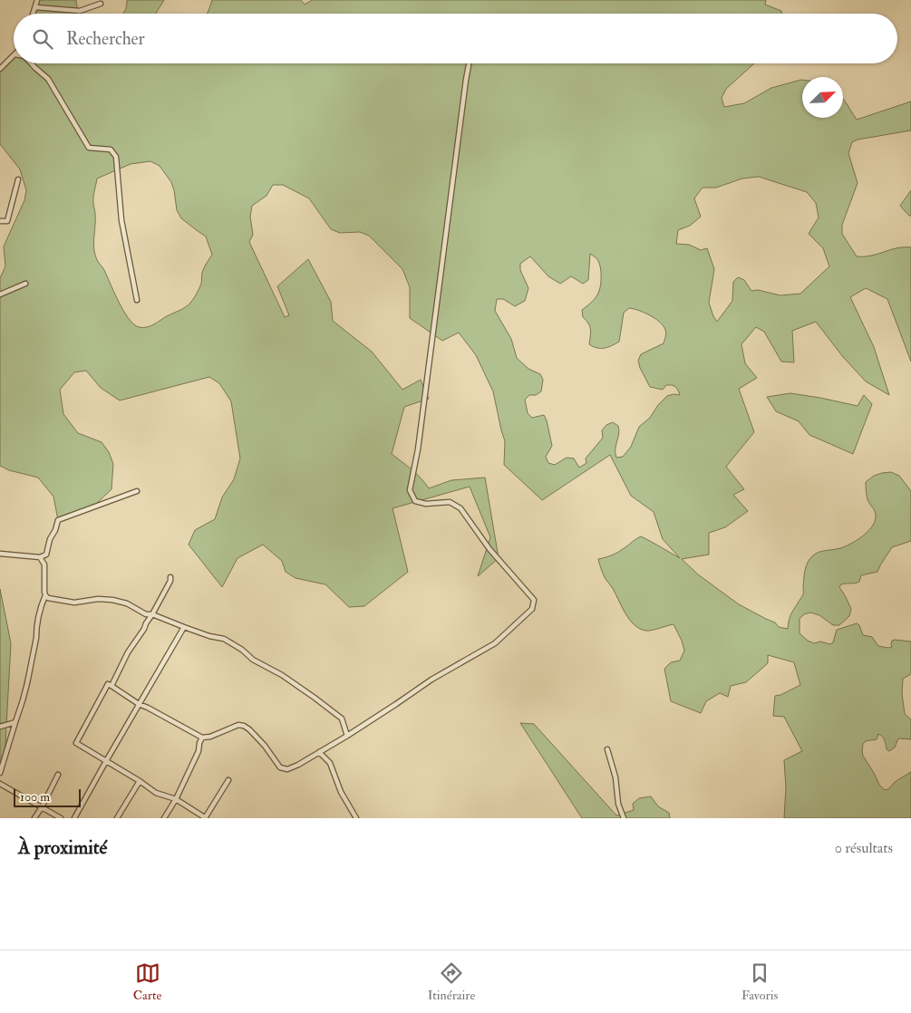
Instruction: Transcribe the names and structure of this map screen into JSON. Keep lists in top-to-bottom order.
{
  "scale_bar": "100 m",
  "north": "top right",
  "page": {
    "search": "Rechercher",
    "scale": "100 m",
    "heading": ["À proximité", "0 résultats"],
    "nav": ["Carte", "Itinéraire", "Favoris"]
  }
}
